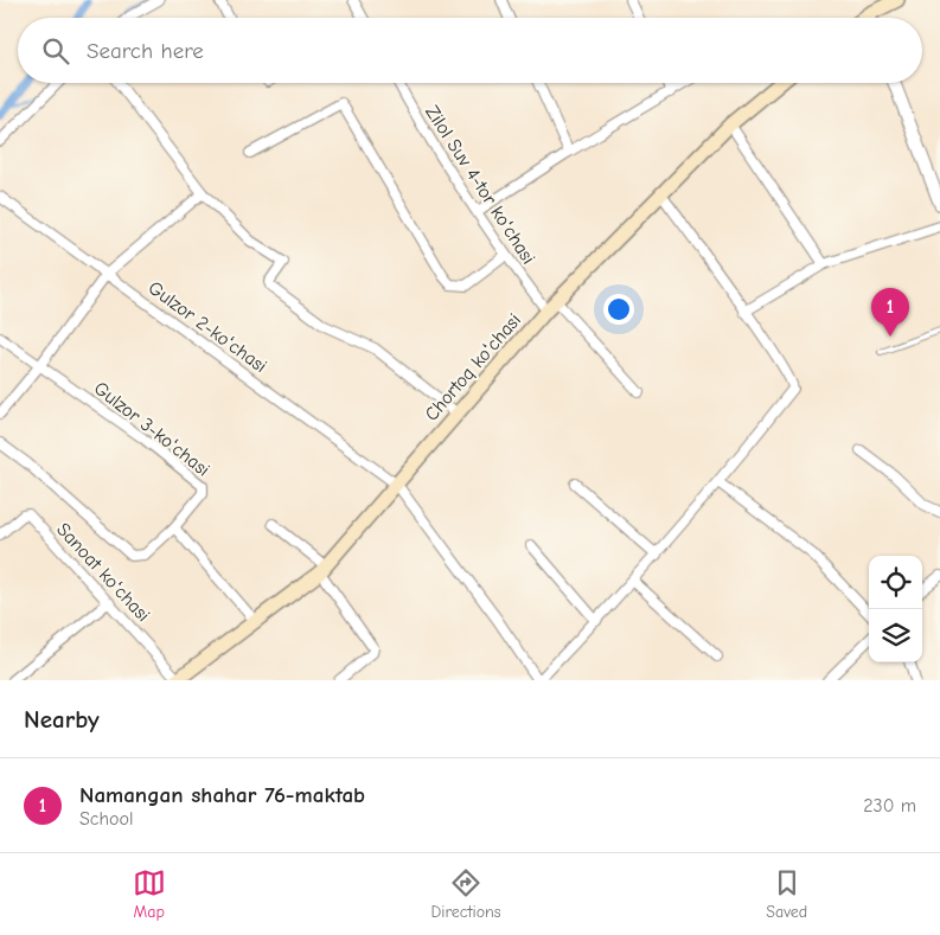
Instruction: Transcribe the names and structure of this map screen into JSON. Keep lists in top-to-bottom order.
{
  "streets": {
    "main road": ["Chortoq koʻchasi"],
    "street": [
      "Zilol Suv 4-tor koʻchasi",
      "Gulzor 2-koʻchasi",
      "Gulzor 3-koʻchasi",
      "Sanoat koʻchasi"
    ]
  },
  "crossings": [
    ["Zilol Suv 4-tor koʻchasi", "Chortoq koʻchasi"],
    ["Gulzor 2-koʻchasi", "Chortoq koʻchasi"],
    ["Chortoq koʻchasi", "Sanoat koʻchasi"]
  ],
  "page": {
    "search": "Search here",
    "pins": "1",
    "heading": "Nearby",
    "list": [
      {
        "mark": "1",
        "name": "Namangan shahar 76-maktab",
        "note": "School",
        "value": "230 m"
      }
    ],
    "nav": ["Map", "Directions", "Saved"]
  }
}
